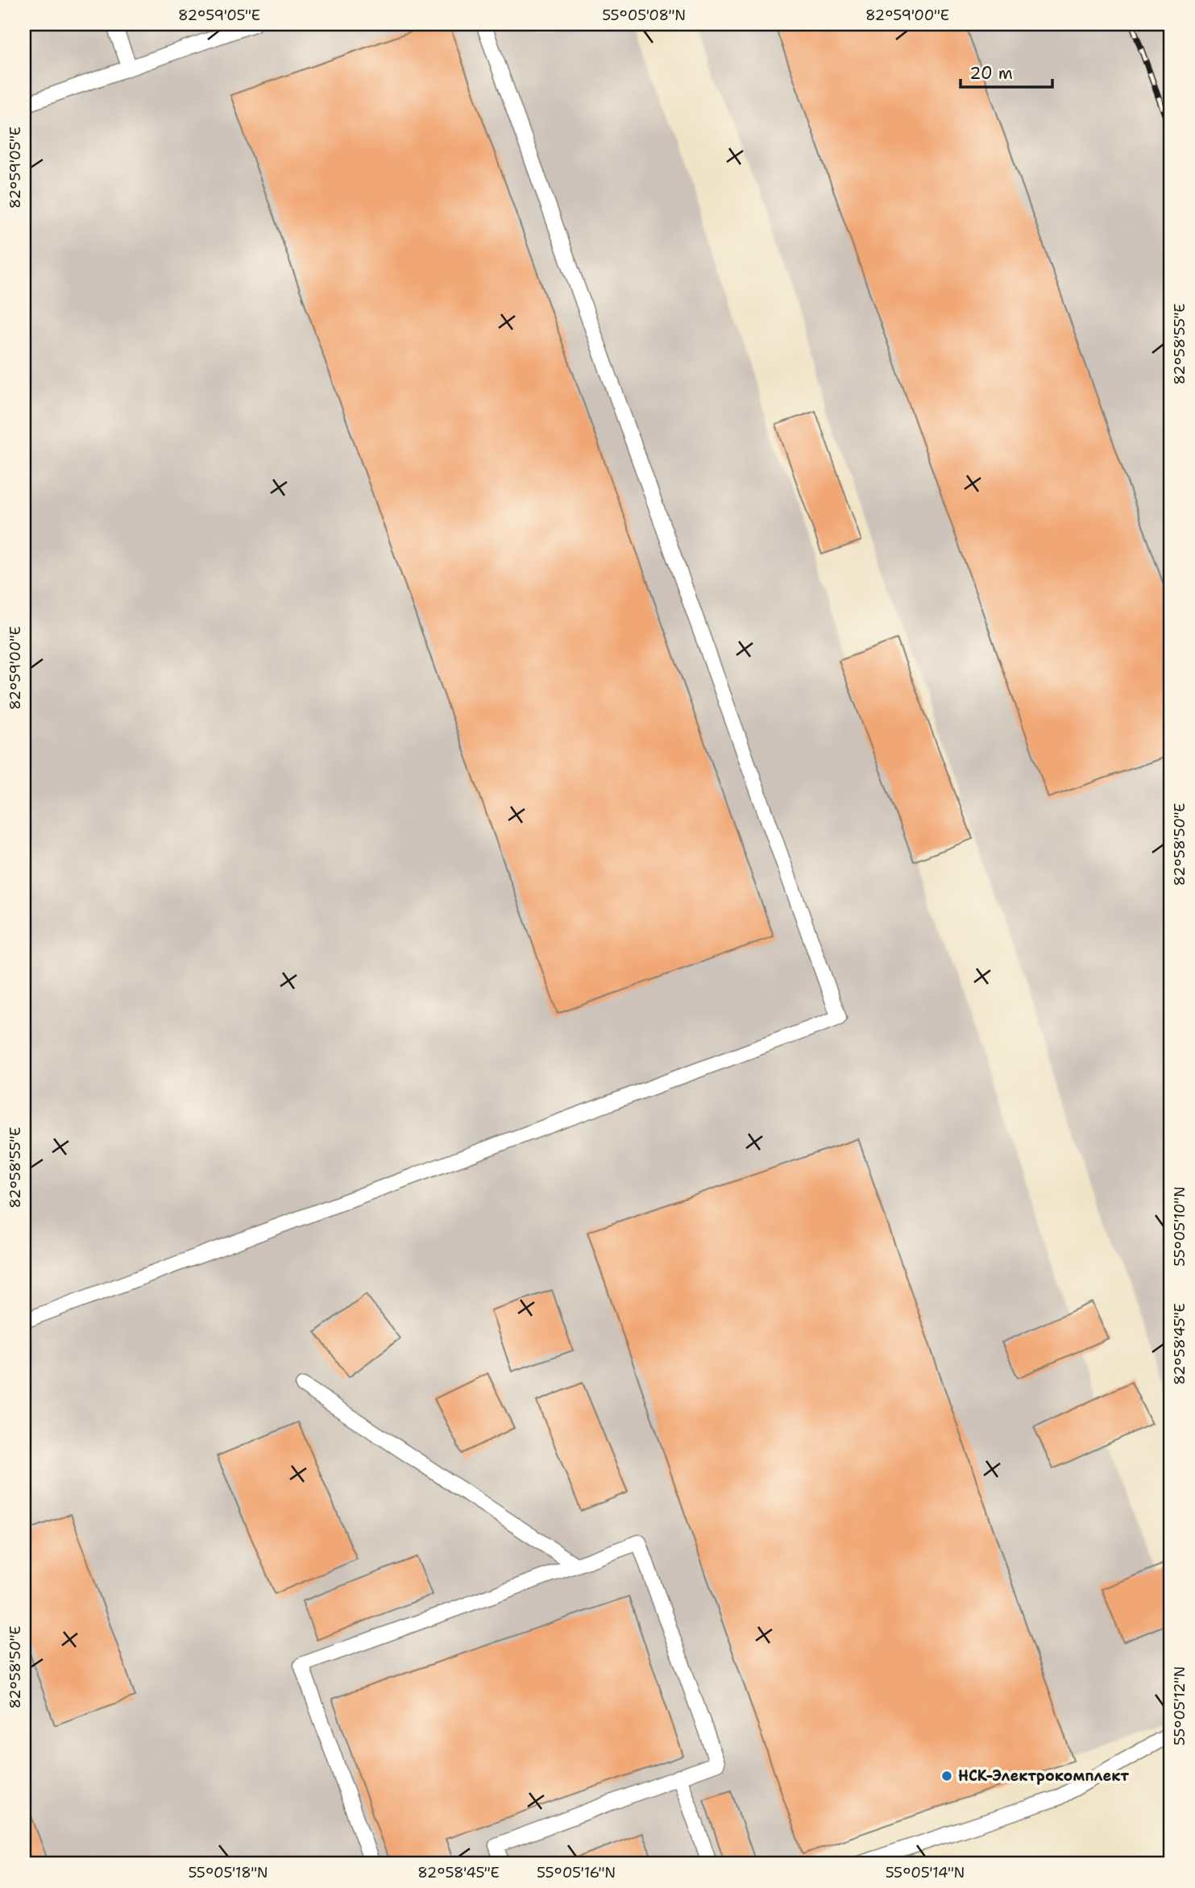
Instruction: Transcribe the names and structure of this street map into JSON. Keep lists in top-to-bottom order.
{
  "places": ["НСК-Электрокомплект"],
  "scale_bar": "20 m",
  "coordinates": [
    "82°59'05\"E",
    "55°05'08\"N",
    "82°59'00\"E",
    "82°58'55\"E",
    "82°58'50\"E",
    "55°05'10\"N",
    "82°58'45\"E",
    "55°05'12\"N",
    "55°05'18\"N",
    "55°05'16\"N",
    "55°05'14\"N"
  ]
}
